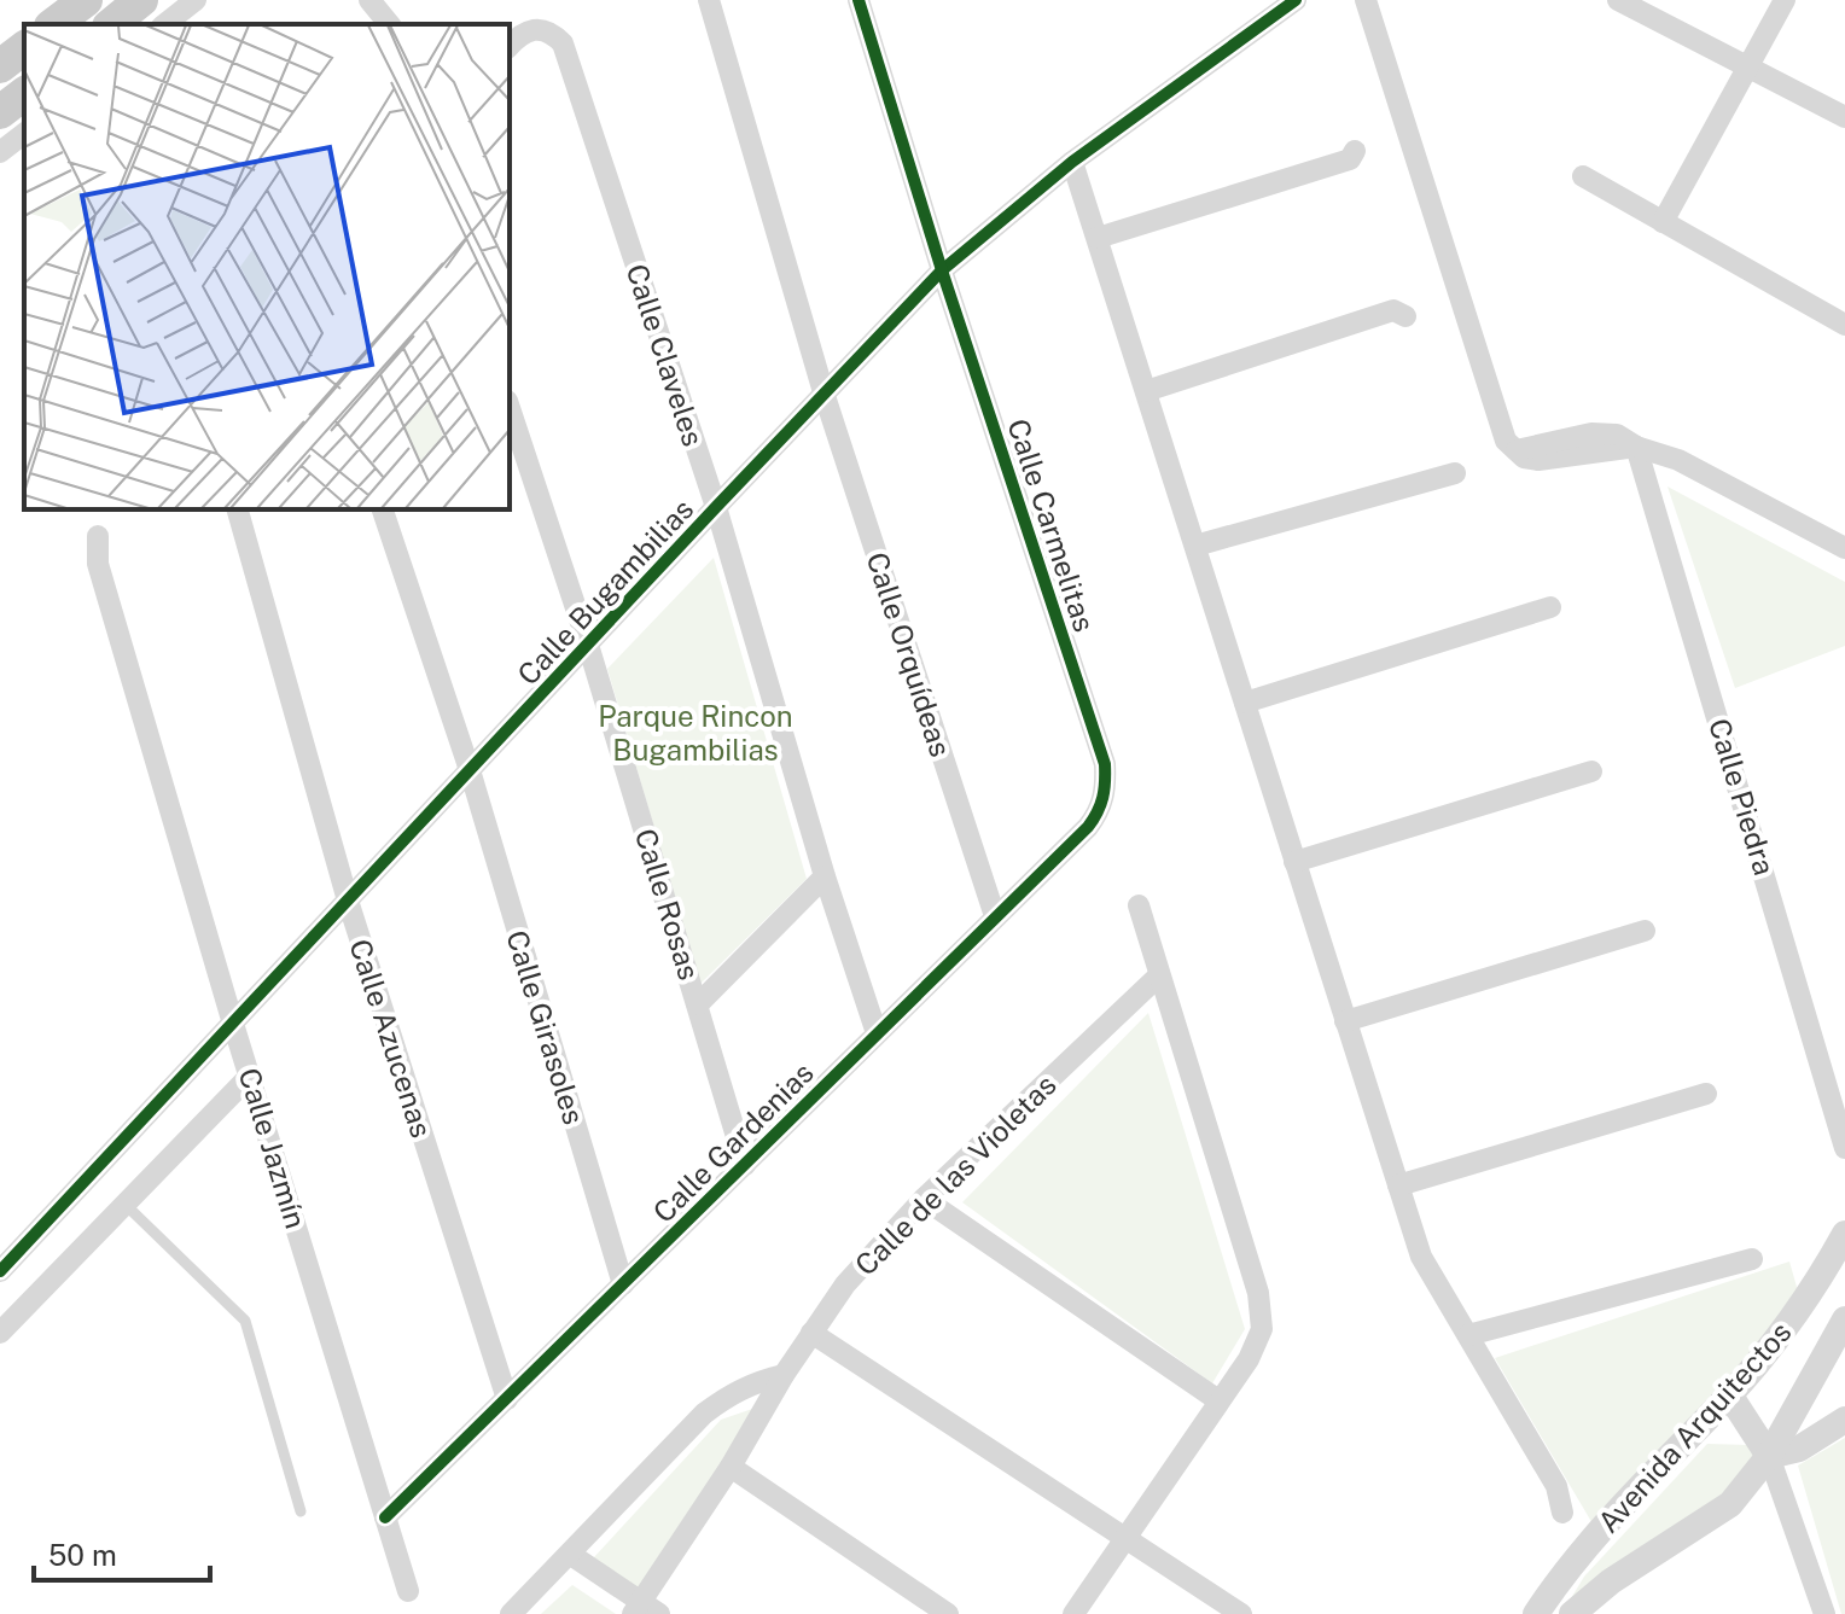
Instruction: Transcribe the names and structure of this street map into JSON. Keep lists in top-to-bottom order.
{
  "streets": {
    "street": [
      "Calle Claveles",
      "Calle Carmelitas",
      "Calle Bugambilias",
      "Calle Orquídeas",
      "Calle Piedra",
      "Calle Rosas",
      "Calle Girasoles",
      "Calle Azucenas",
      "Calle Gardenias",
      "Calle Jazmín",
      "Calle de las Violetas",
      "Avenida Arquitectos"
    ]
  },
  "crossings": [
    ["Calle Claveles", "Calle Bugambilias"],
    ["Calle Claveles", "Calle Gardenias"],
    ["Calle Carmelitas", "Calle Bugambilias"],
    ["Calle Carmelitas", "Calle Gardenias"],
    ["Calle Bugambilias", "Calle Orquídeas"],
    ["Calle Bugambilias", "Calle Rosas"],
    ["Calle Bugambilias", "Calle Girasoles"],
    ["Calle Bugambilias", "Calle Azucenas"],
    ["Calle Bugambilias", "Calle Jazmín"],
    ["Calle Orquídeas", "Calle Gardenias"],
    ["Calle Rosas", "Calle Gardenias"],
    ["Calle Girasoles", "Calle Gardenias"],
    ["Calle Azucenas", "Calle Gardenias"],
    ["Calle Gardenias", "Calle Jazmín"]
  ],
  "parks": ["Parque Rincon Bugambilias"],
  "scale_bar": "50 m"
}
